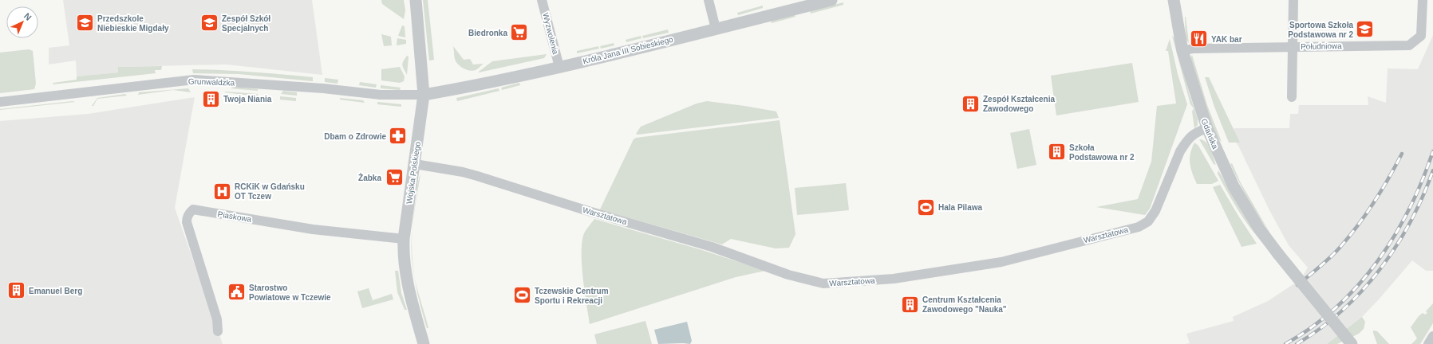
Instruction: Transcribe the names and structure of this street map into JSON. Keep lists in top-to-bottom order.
{
  "streets": {
    "street": [
      "Wyzwolenia",
      "Południowa",
      "Króla Jana III Sobieskiego",
      "Grunwaldzka",
      "Gdańska",
      "Wojska Polskiego",
      "Warsztatowa",
      "Piaskowa"
    ]
  },
  "crossings": [
    ["Wyzwolenia", "Króla Jana III Sobieskiego"],
    ["Południowa", "Gdańska"],
    ["Króla Jana III Sobieskiego", "Grunwaldzka"],
    ["Króla Jana III Sobieskiego", "Wojska Polskiego"],
    ["Grunwaldzka", "Wojska Polskiego"],
    ["Gdańska", "Warsztatowa"],
    ["Wojska Polskiego", "Warsztatowa"],
    ["Wojska Polskiego", "Piaskowa"]
  ],
  "places": {
    "school or university": ["Przedszkole Niebieskie Migdały", "Zespół Szkół Specjalnych", "Sportowa Szkoła Podstawowa nr 2"],
    "supermarket": ["Biedronka", "Żabka"],
    "restaurant": ["YAK bar"],
    "building": [
      "Twoja Niania",
      "Zespół Kształcenia Zawodowego",
      "Szkoła Podstawowa nr 2",
      "Emanuel Berg",
      "Centrum Kształcenia Zawodowego \"Nauka\""
    ],
    "pharmacy": ["Dbam o Zdrowie"],
    "hospital": ["RCKiK w Gdańsku OT Tczew"],
    "sports": ["Hala Pilawa", "Tczewskie Centrum Sportu i Rekreacji"],
    "public building": ["Starostwo Powiatowe w Tczewie"]
  },
  "north": "top right"
}
